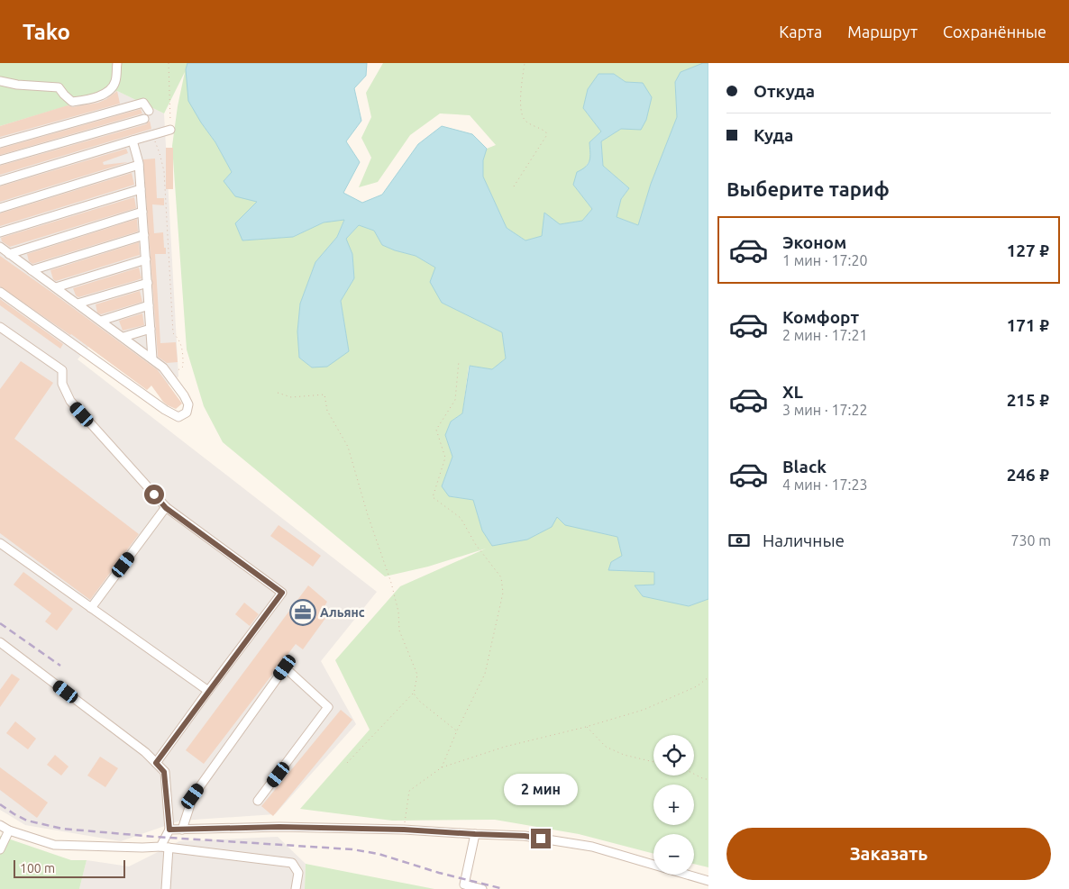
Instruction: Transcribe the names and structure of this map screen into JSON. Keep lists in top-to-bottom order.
{
  "places": {
    "office": ["Альянс"]
  },
  "scale_bar": "100 m",
  "page": {
    "header": "Tako",
    "nav": ["Карта", "Маршрут", "Сохранённые"],
    "banner": ["Откуда", "Куда"],
    "heading": "Выберите тариф",
    "list": [
      {
        "name": "Эконом",
        "note": "1 мин · 17:20",
        "value": "127 ₽"
      },
      {
        "name": "Комфорт",
        "note": "2 мин · 17:21",
        "value": "171 ₽"
      },
      {
        "name": "XL",
        "note": "3 мин · 17:22",
        "value": "215 ₽"
      },
      {
        "name": "Black",
        "note": "4 мин · 17:23",
        "value": "246 ₽"
      }
    ],
    "pay": ["Наличные", "730 m"],
    "map_buttons": ["+", "−"],
    "bubble": "2 мин",
    "buttons": "Заказать",
    "scale": "100 m"
  }
}
